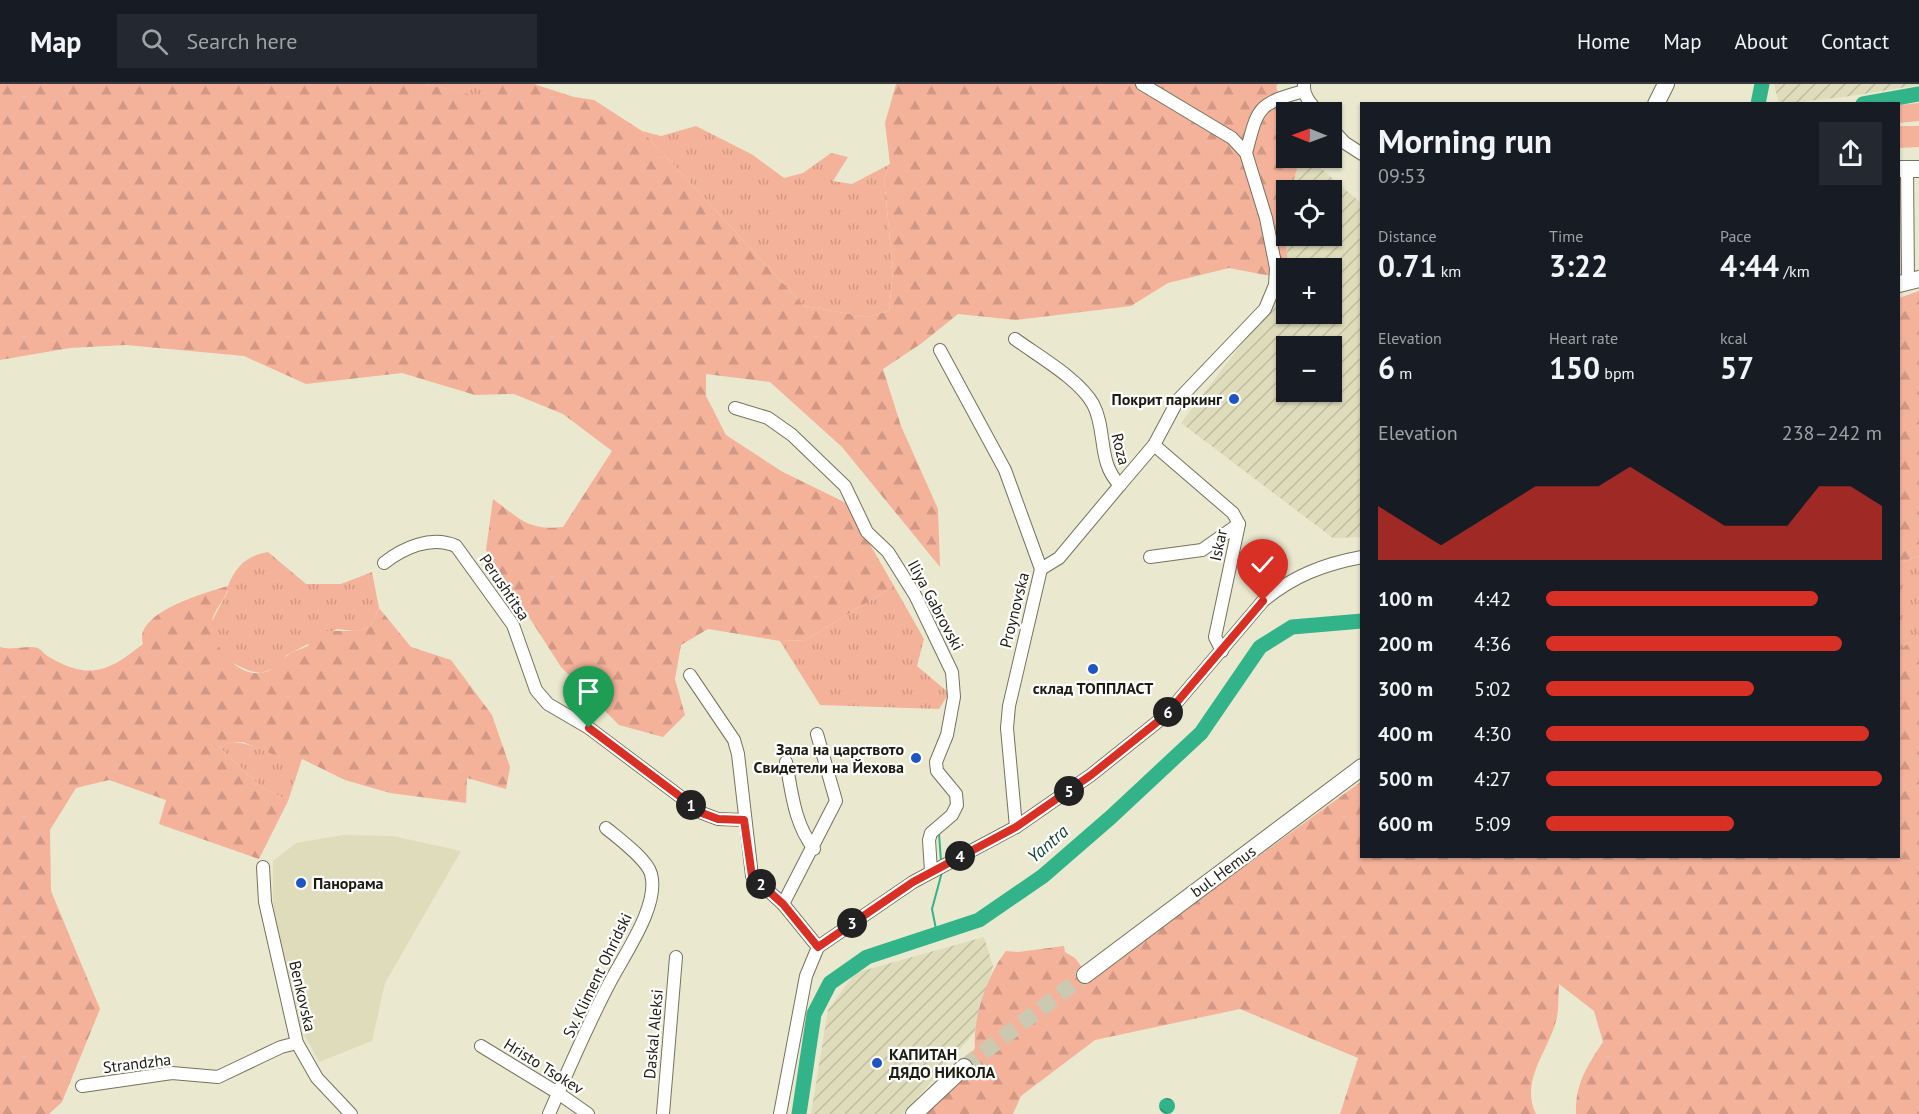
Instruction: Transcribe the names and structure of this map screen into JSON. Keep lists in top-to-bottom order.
{
  "streets": {
    "main road": ["bul. Hemus"],
    "street": [
      "Roza",
      "Iskar",
      "Perushtitsa",
      "Iliya Gabrovski",
      "Proynovska",
      "Sv. Kliment Ohridski",
      "Benkovska",
      "Daskal Aleksi",
      "Strandzha",
      "Hristo Tsokev"
    ]
  },
  "crossings": [
    ["Roza", "Proynovska"],
    ["Sv. Kliment Ohridski", "Hristo Tsokev"],
    ["Benkovska", "Strandzha"]
  ],
  "water": ["Yantra"],
  "places": [
    "Покрит паркинг",
    "склад ТОППЛАСТ",
    "Зала на царството Свидетели на Йехова",
    "Панорама",
    "КАПИТАН ДЯДО НИКОЛА"
  ],
  "north": "left",
  "page": {
    "header": "Map",
    "search": "Search here",
    "nav": [
      "Home",
      "Map",
      "About",
      "Contact"
    ],
    "map_buttons": ["+", "−"],
    "heading": ["Morning run", "09:53"],
    "stats": [
      ["Distance", "0.71 km"],
      ["Time", "3:22"],
      ["Pace", "4:44 /km"],
      ["Elevation", "6 m"],
      ["Heart rate", "150 bpm"],
      ["kcal", "57"]
    ],
    "chart": ["Elevation", "238–242 m"],
    "list": [
      {
        "name": "100 m",
        "note": "4:42"
      },
      {
        "name": "200 m",
        "note": "4:36"
      },
      {
        "name": "300 m",
        "note": "5:02"
      },
      {
        "name": "400 m",
        "note": "4:30"
      },
      {
        "name": "500 m",
        "note": "4:27"
      },
      {
        "name": "600 m",
        "note": "5:09"
      }
    ],
    "pins": [
      "6",
      "5",
      "1",
      "4",
      "2",
      "3"
    ]
  }
}
